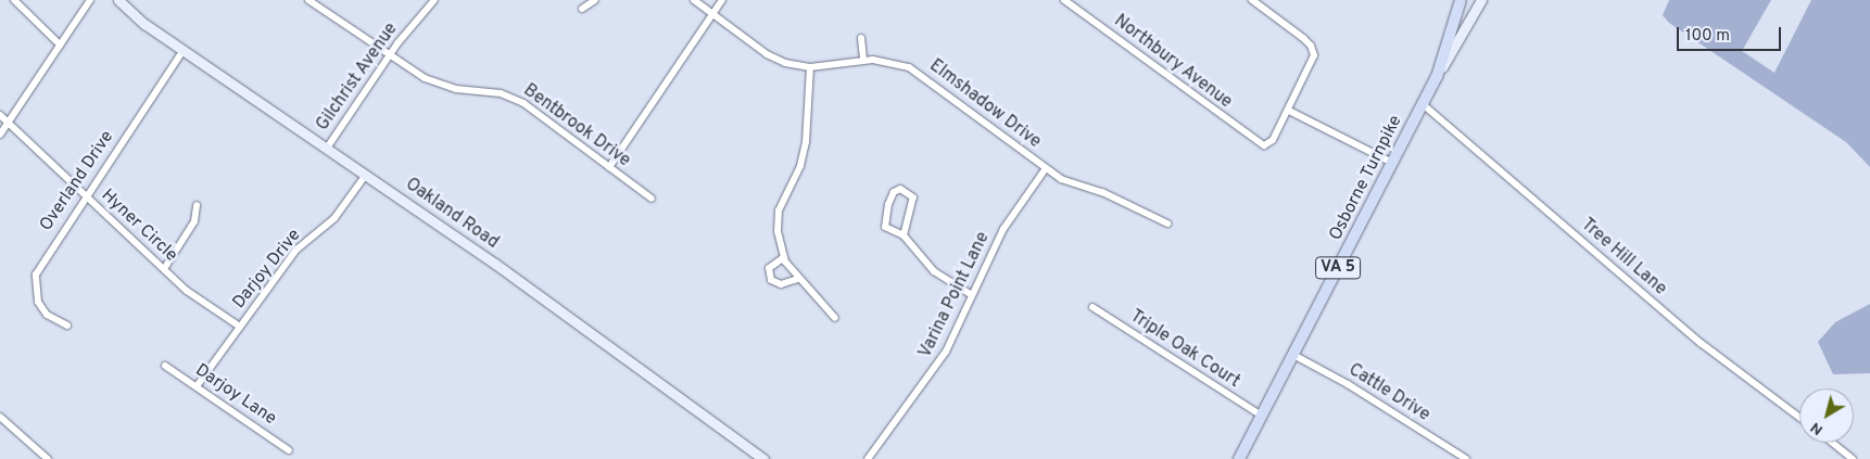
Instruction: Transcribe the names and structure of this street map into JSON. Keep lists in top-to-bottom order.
{
  "streets": {
    "main road": ["Osborne Turnpike", "VA 5"],
    "street": [
      "Northbury Avenue",
      "Gilchrist Avenue",
      "Elmshadow Drive",
      "Bentbrook Drive",
      "Overland Drive",
      "Oakland Road",
      "Hyner Circle",
      "Tree Hill Lane",
      "Darjoy Drive",
      "Varina Point Lane",
      "Triple Oak Court",
      "Cattle Drive",
      "Darjoy Lane"
    ]
  },
  "crossings": [
    ["Gilchrist Avenue", "Bentbrook Drive"],
    ["Gilchrist Avenue", "Oakland Road"],
    ["Elmshadow Drive", "Varina Point Lane"],
    ["Osborne Turnpike", "Tree Hill Lane"],
    ["Osborne Turnpike", "VA 5"],
    ["Osborne Turnpike", "Triple Oak Court"],
    ["Osborne Turnpike", "Cattle Drive"],
    ["Overland Drive", "Oakland Road"],
    ["Overland Drive", "Hyner Circle"],
    ["Oakland Road", "Darjoy Drive"],
    ["Hyner Circle", "Darjoy Drive"],
    ["Darjoy Drive", "Darjoy Lane"]
  ],
  "scale_bar": "100 m",
  "north": "bottom left"
}
